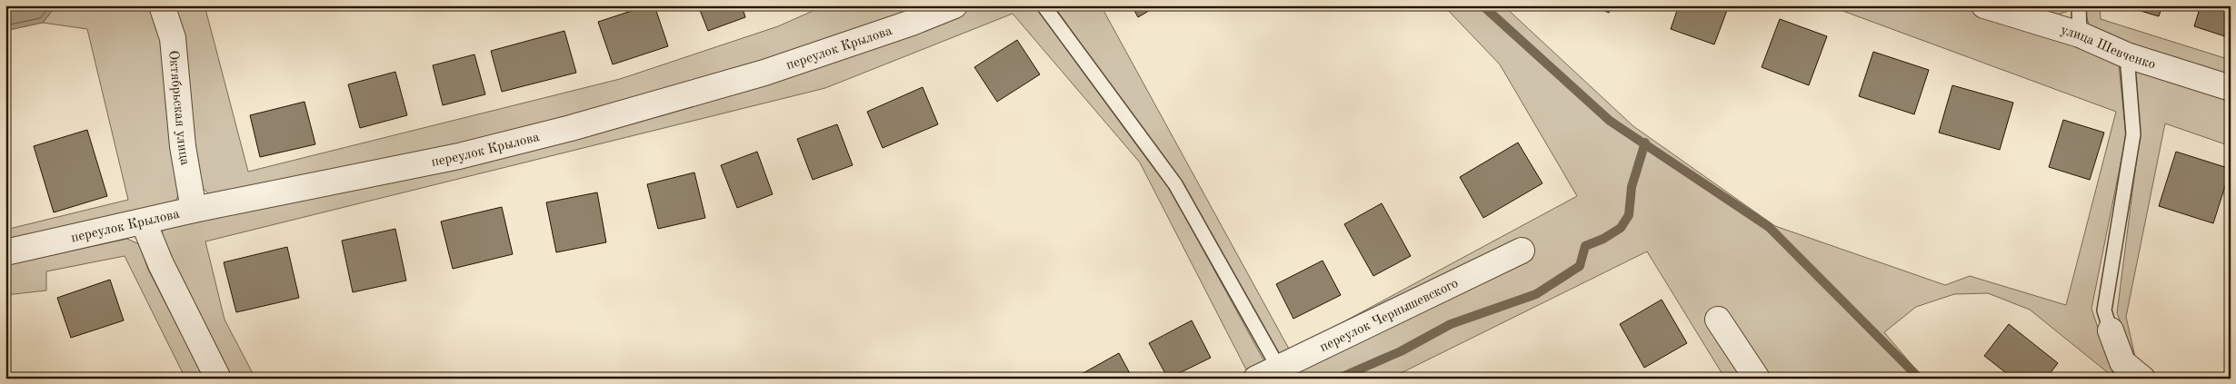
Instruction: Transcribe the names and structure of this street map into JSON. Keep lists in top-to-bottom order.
{
  "streets": {
    "street": [
      "улица Шевченко",
      "переулок Крылова",
      "Октябрьская улица",
      "переулок Чернышевского"
    ]
  },
  "crossings": [
    ["переулок Крылова", "Октябрьская улица"]
  ]
}
